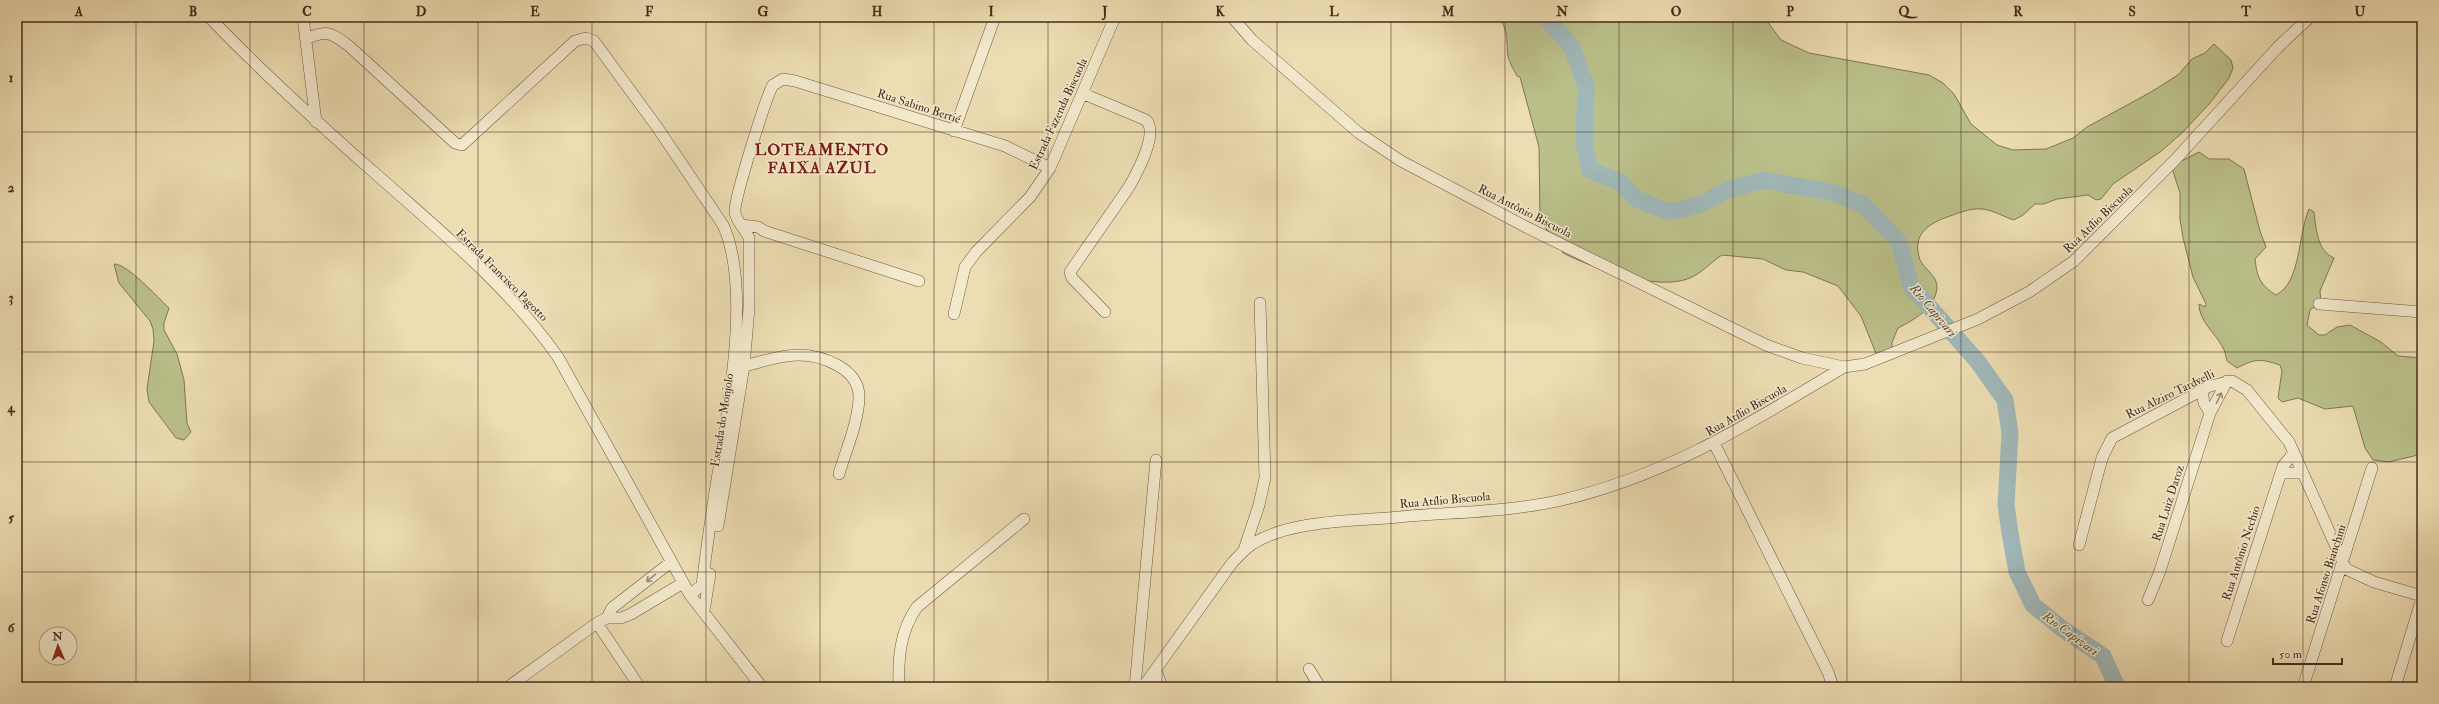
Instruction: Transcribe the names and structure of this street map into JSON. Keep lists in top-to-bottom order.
{
  "streets": {
    "street": [
      "Rua Sabino Bertié",
      "Estrada Fazenda Biscuola",
      "Rua Antônio Biscuola",
      "Rua Atílio Biscuola",
      "Estrada Francisco Pagotto",
      "Rua Alziro Tardvelli",
      "Estrada do Monjolo",
      "Rua Luiz Daroz",
      "Rua Antônio Nechio",
      "Rua Afonso Bianchini"
    ]
  },
  "crossings": [
    ["Rua Sabino Bertié", "Estrada Fazenda Biscuola"],
    ["Rua Sabino Bertié", "Estrada do Monjolo"],
    ["Rua Antônio Biscuola", "Rua Atílio Biscuola"],
    ["Estrada Francisco Pagotto", "Estrada do Monjolo"],
    ["Rua Alziro Tardvelli", "Rua Luiz Daroz"],
    ["Rua Alziro Tardvelli", "Rua Antônio Nechio"],
    ["Rua Alziro Tardvelli", "Rua Afonso Bianchini"]
  ],
  "districts": ["LOTEAMENTO FAIXA AZUL"],
  "water": ["Rio Capivari"],
  "scale_bar": "50 m",
  "north": "top",
  "grid": {
    "columns": [
      "A",
      "B",
      "C",
      "D",
      "E",
      "F",
      "G",
      "H",
      "I",
      "J",
      "K",
      "L",
      "M",
      "N",
      "O",
      "P",
      "Q",
      "R",
      "S",
      "T",
      "U"
    ],
    "rows": [
      "1",
      "2",
      "3",
      "4",
      "5",
      "6"
    ]
  }
}
